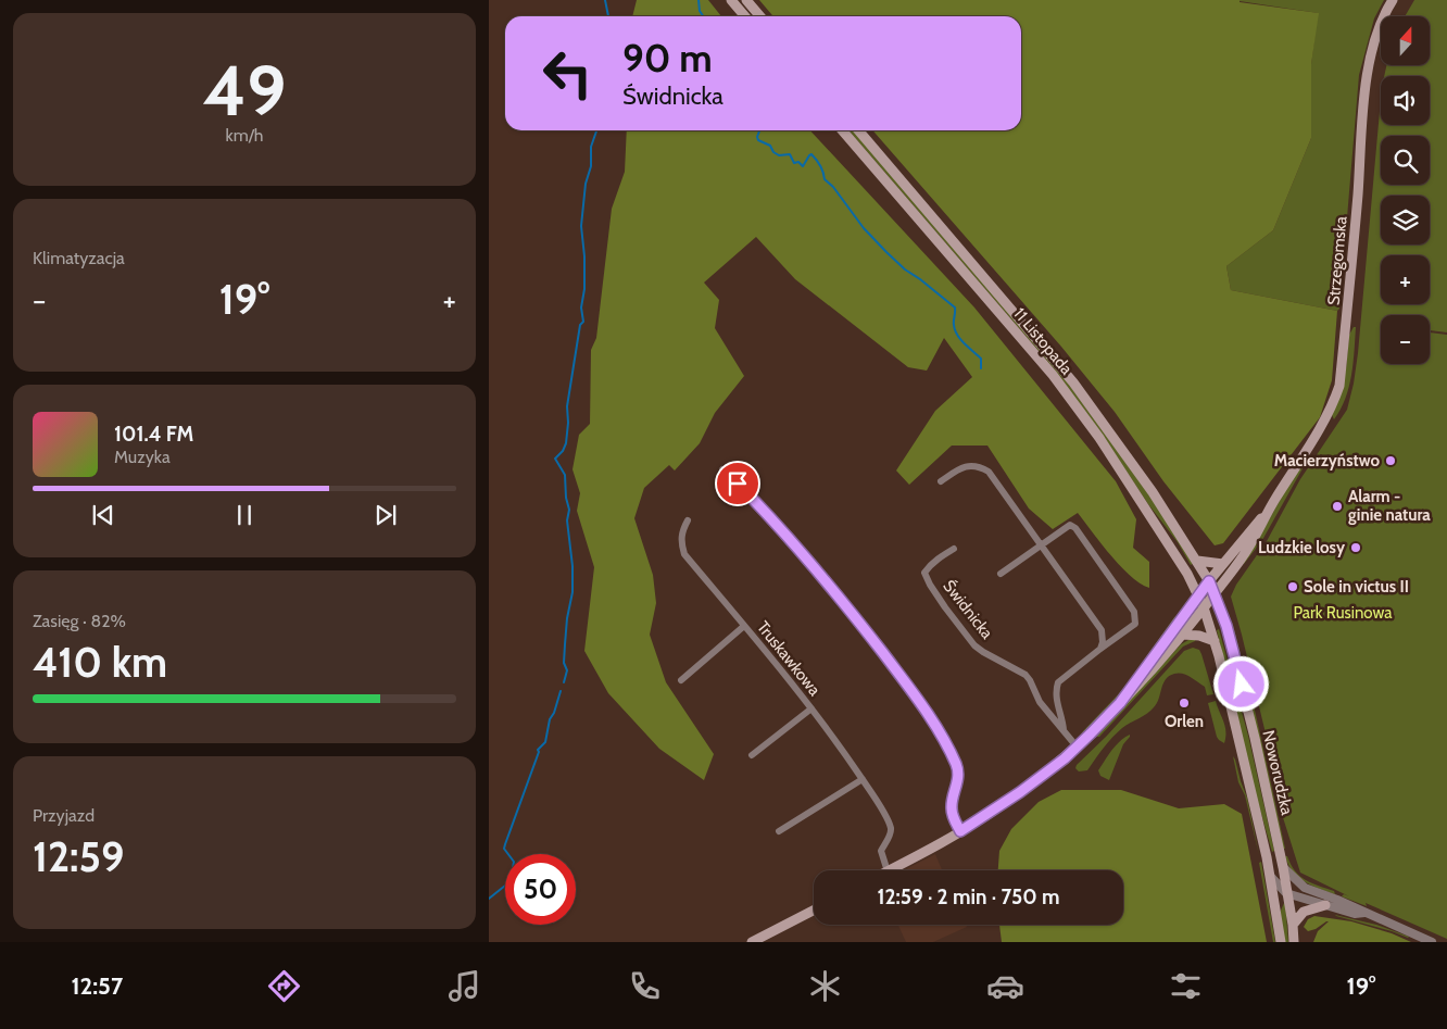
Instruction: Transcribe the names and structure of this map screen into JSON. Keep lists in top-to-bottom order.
{
  "streets": {
    "main road": ["Strzegomska", "11 Listopada", "Noworudzka"],
    "street": ["Świdnicka", "Truskawkowa"]
  },
  "crossings": [
    ["Strzegomska", "11 Listopada"],
    ["Strzegomska", "Noworudzka"],
    ["11 Listopada", "Noworudzka"]
  ],
  "parks": ["Park Rusinowa"],
  "places": [
    "Macierzyństwo",
    "Alarm - ginie natura",
    "Ludzkie losy",
    "Sole in victus II",
    "Orlen"
  ],
  "north": "top",
  "page": {
    "tile": [
      ["49", "km/h"],
      "Klimatyzacja",
      ["Zasięg · 82%", "410 km"],
      ["Przyjazd", "12:59"]
    ],
    "map_buttons": ["+", "−"],
    "turn": ["90 m", "Świdnicka"],
    "heat": ["−", "19°", "+"],
    "song": ["101.4 FM", "Muzyka"],
    "limit": "50",
    "trip": "12:59 · 2 min · 750 m",
    "tabs": ["12:57", "19°"]
  }
}
